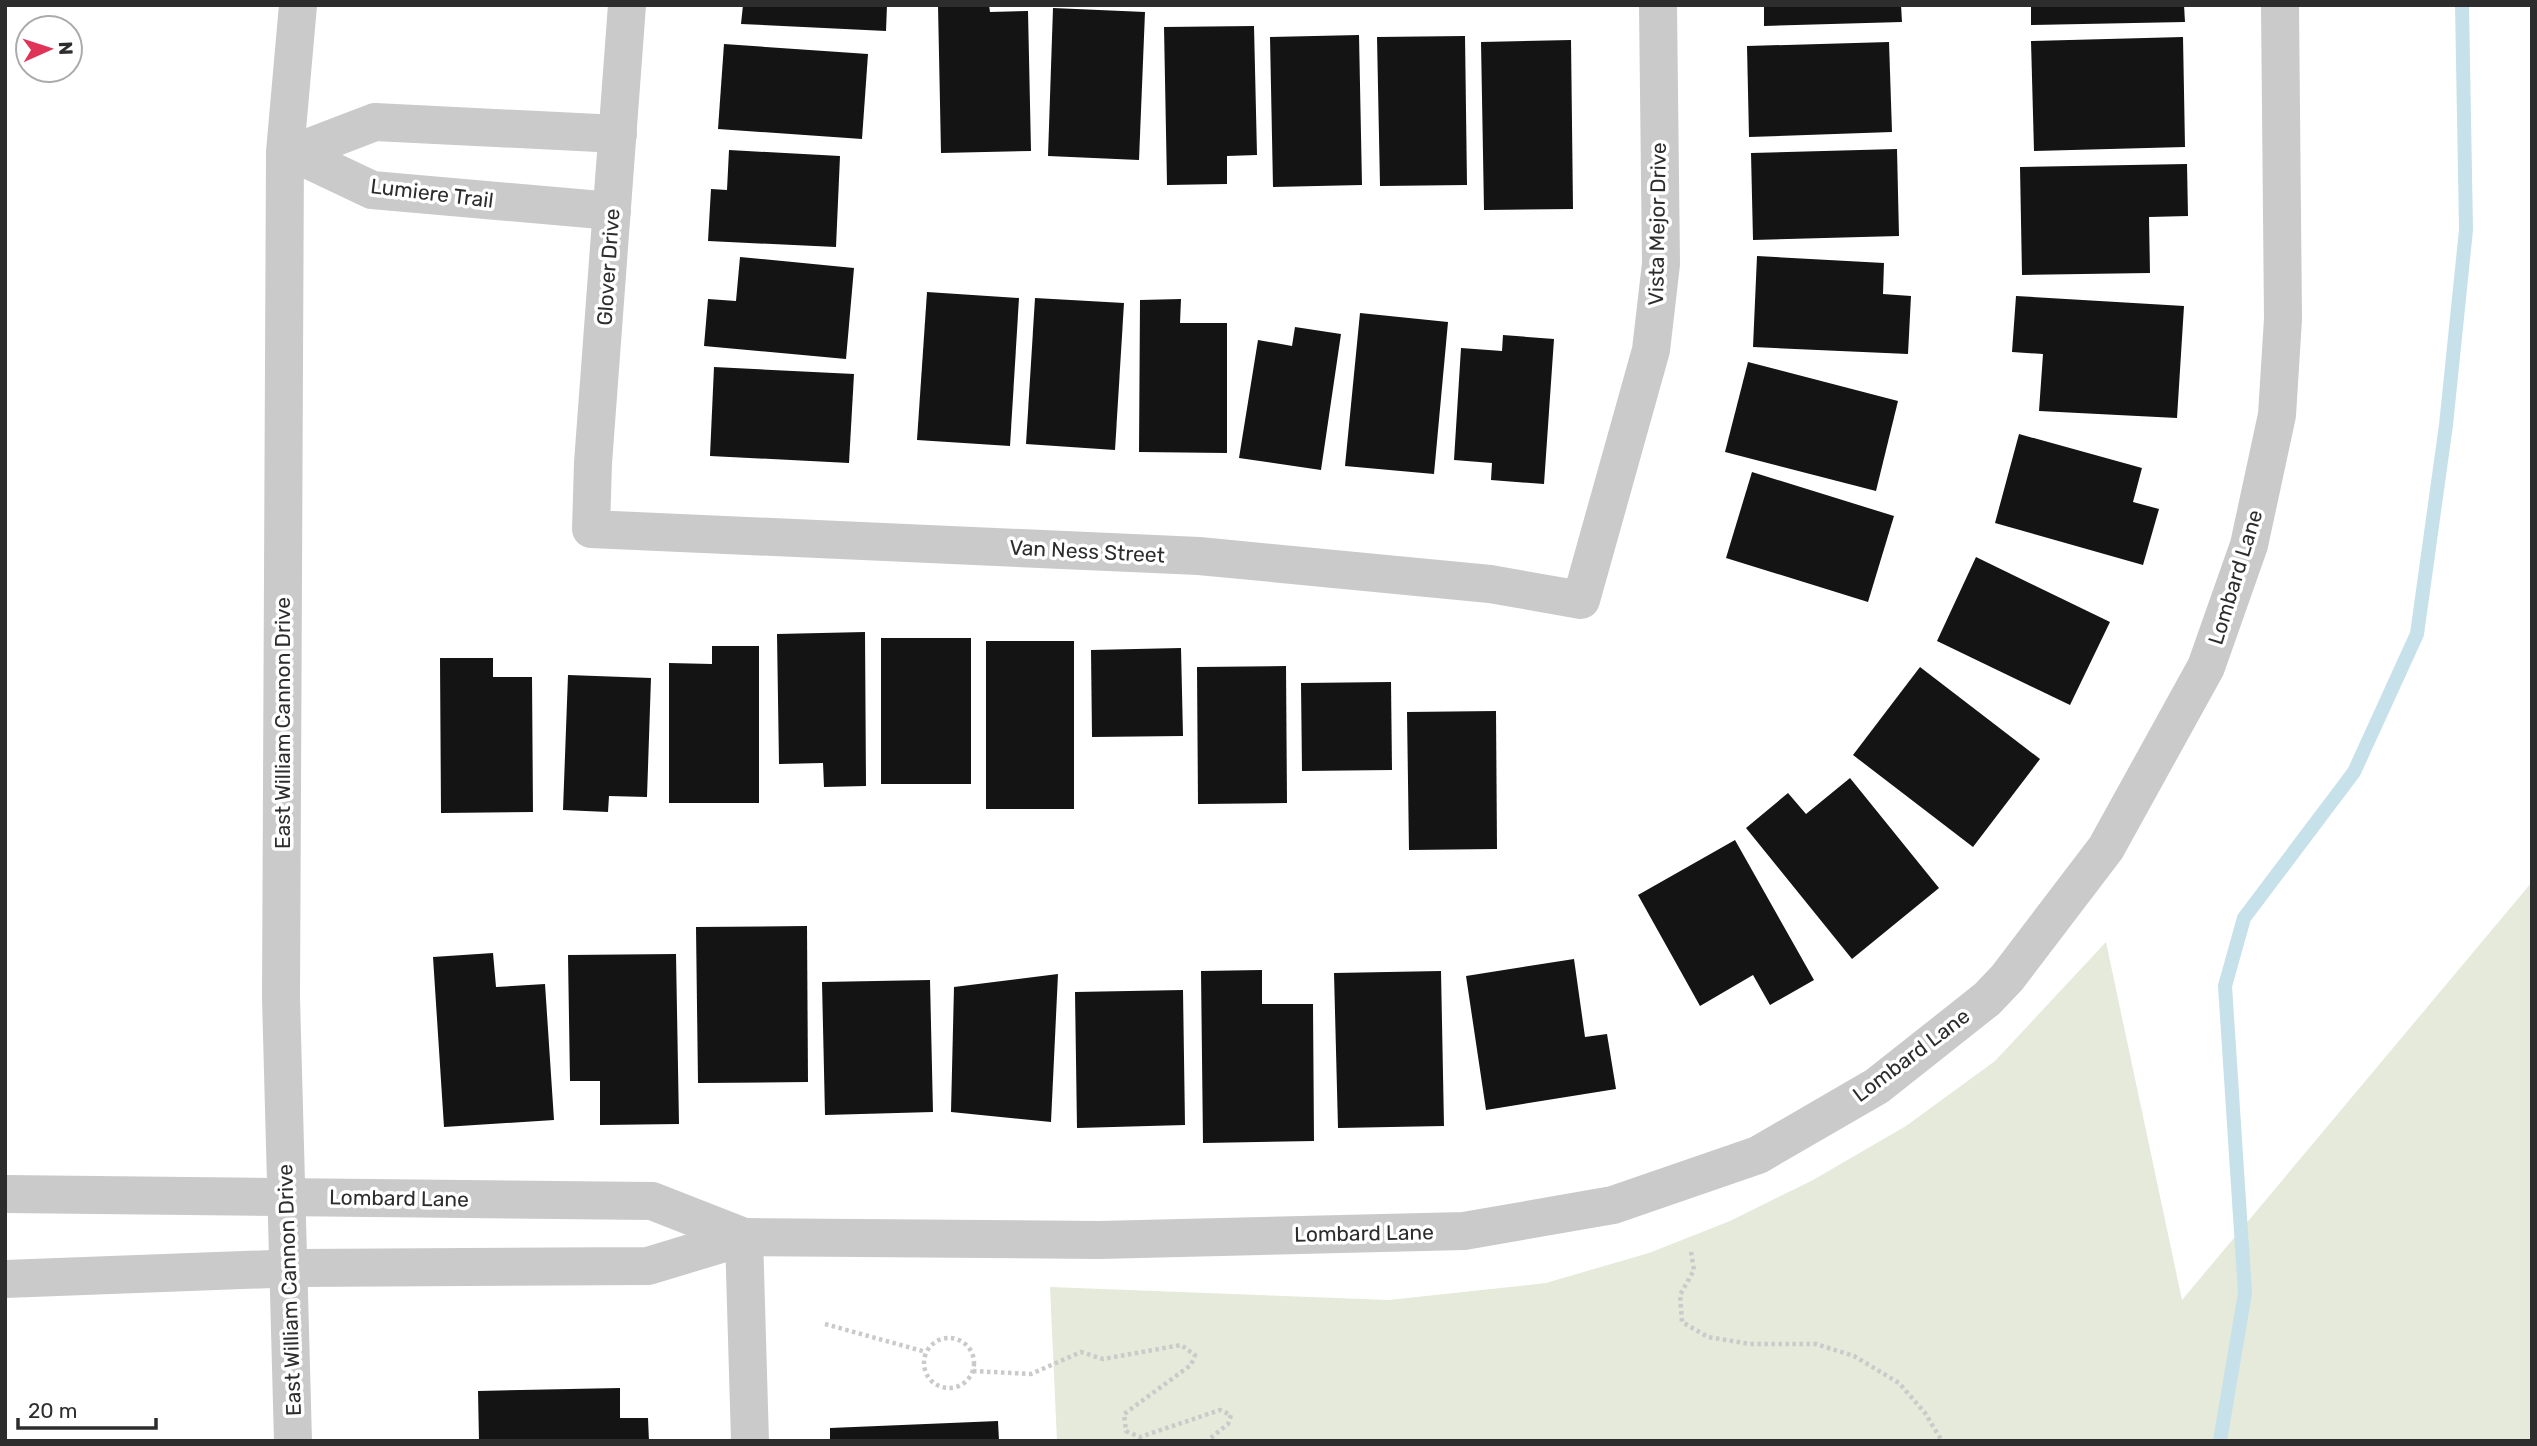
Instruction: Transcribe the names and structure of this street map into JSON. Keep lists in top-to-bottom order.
{
  "streets": {
    "street": [
      "Lumiere Trail",
      "Vista Mejor Drive",
      "Glover Drive",
      "Van Ness Street",
      "Lombard Lane",
      "East William Cannon Drive"
    ]
  },
  "crossings": [
    ["Lumiere Trail", "Glover Drive"],
    ["Vista Mejor Drive", "Van Ness Street"],
    ["Glover Drive", "Van Ness Street"],
    ["Lombard Lane", "East William Cannon Drive"]
  ],
  "scale_bar": "20 m",
  "north": "right"
}
